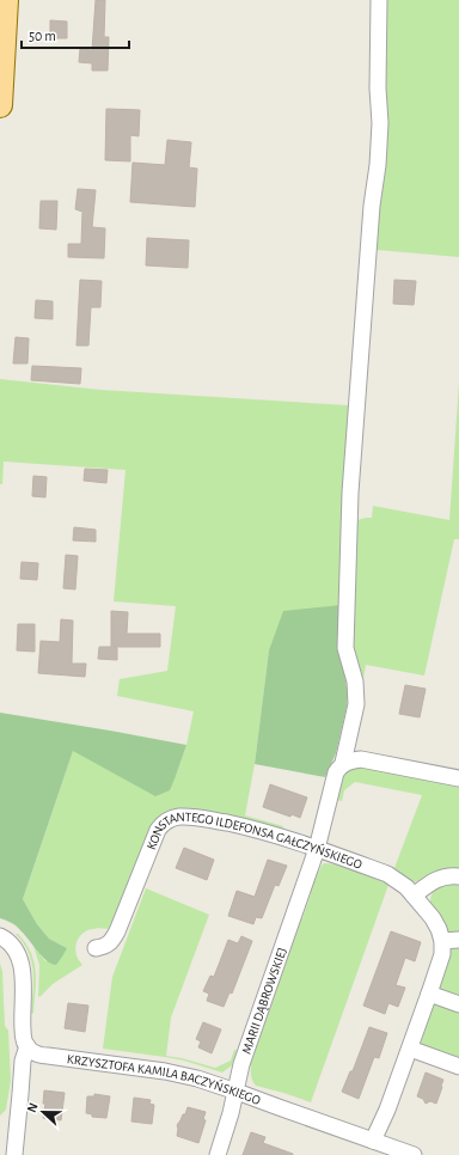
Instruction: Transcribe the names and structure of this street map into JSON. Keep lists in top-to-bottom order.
{
  "streets": {
    "street": ["KONSTANTEGO ILDEFONSA GAŁCZYŃSKIEGO", "MARII DĄBROWSKIEJ", "KRZYSZTOFA KAMILA BACZYŃSKIEGO"]
  },
  "crossings": [
    ["KONSTANTEGO ILDEFONSA GAŁCZYŃSKIEGO", "MARII DĄBROWSKIEJ"],
    ["MARII DĄBROWSKIEJ", "KRZYSZTOFA KAMILA BACZYŃSKIEGO"]
  ],
  "scale_bar": "50 m",
  "north": "left"
}
